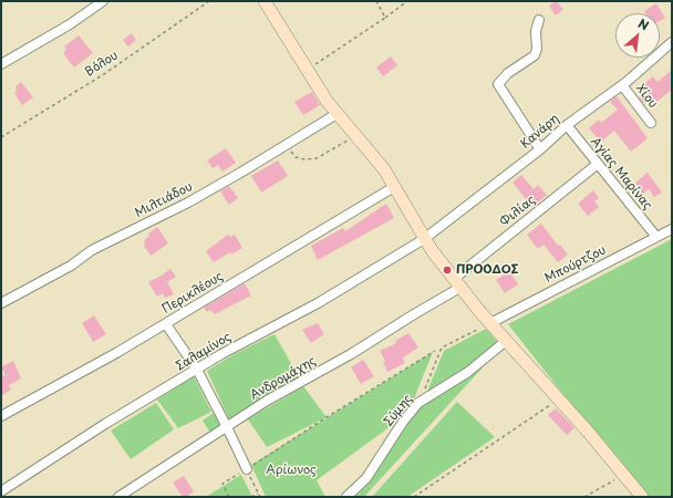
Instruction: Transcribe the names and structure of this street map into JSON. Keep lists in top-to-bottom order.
{
  "streets": {
    "street": [
      "Χίου",
      "Κανάρη",
      "Αγίας Μαρίνας",
      "Μιλτιάδου",
      "Φιλίας",
      "Μπούρτζου",
      "Περικλέους",
      "Σαλαμίνος",
      "Ανδρομάχης",
      "Σύμης"
    ],
    "path": ["Βόλου"]
  },
  "crossings": [
    ["Χίου", "Κανάρη"],
    ["Κανάρη", "Αγίας Μαρίνας"],
    ["Κανάρη", "Σαλαμίνος"],
    ["Αγίας Μαρίνας", "Φιλίας"],
    ["Αγίας Μαρίνας", "Μπούρτζου"],
    ["Φιλίας", "Ανδρομάχης"]
  ],
  "parks": ["Αρίωνος"],
  "places": ["ΠΡΟΟΔΟΣ"],
  "north": "top right"
}
